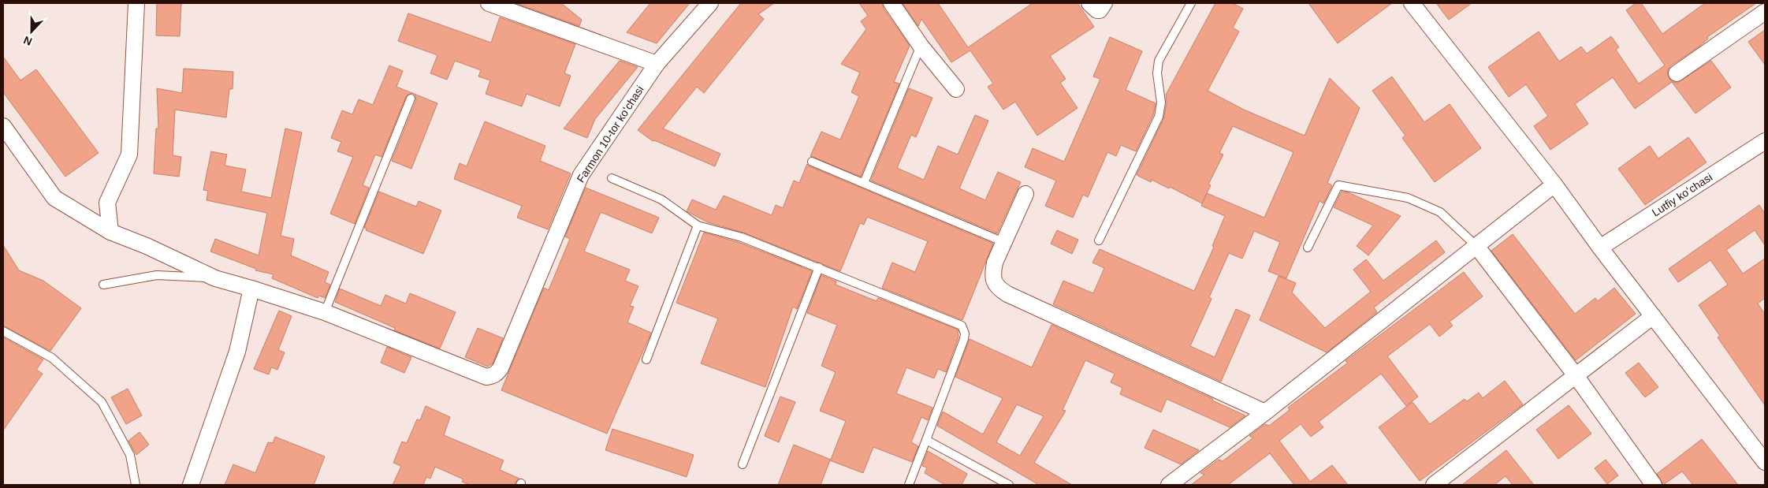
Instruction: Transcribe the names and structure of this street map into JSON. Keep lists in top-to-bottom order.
{
  "streets": {
    "street": ["Farmon 10-tor koʻchasi", "Lutfiy koʻchasi"]
  },
  "north": "bottom"
}
